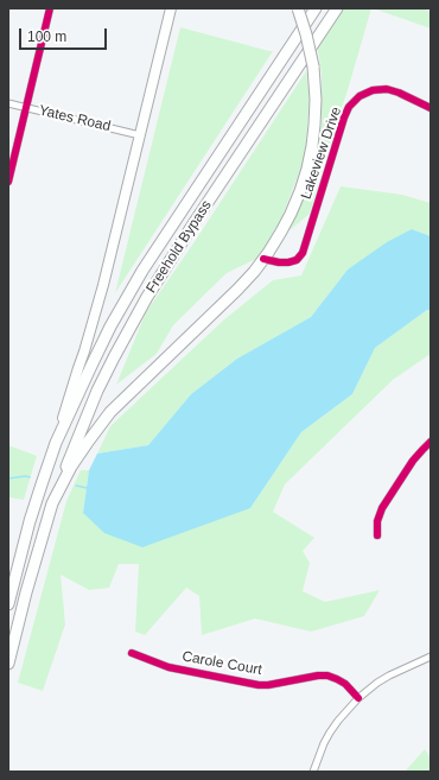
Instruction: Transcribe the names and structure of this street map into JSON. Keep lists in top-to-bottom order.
{
  "streets": {
    "highway": ["Freehold Bypass"],
    "street": ["Yates Road", "Lakeview Drive", "Carole Court"]
  },
  "scale_bar": "100 m"
}
